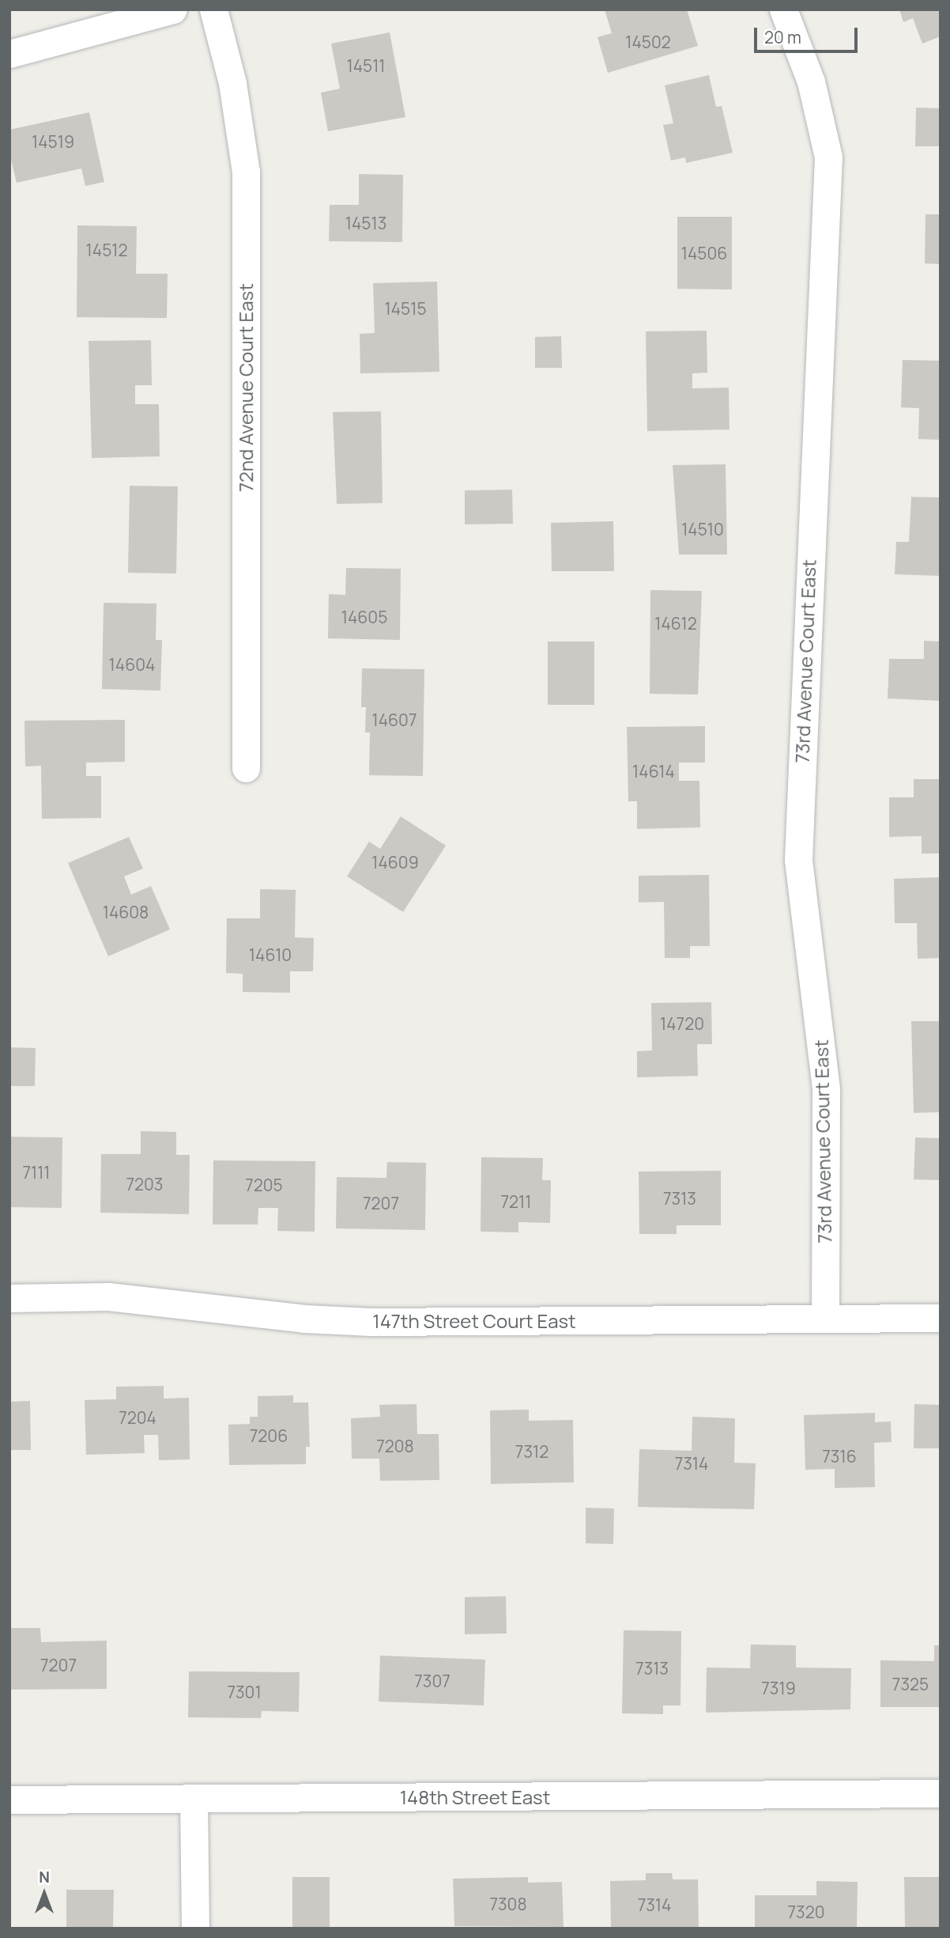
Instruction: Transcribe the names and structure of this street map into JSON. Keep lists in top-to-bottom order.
{
  "streets": {
    "street": [
      "72nd Avenue Court East",
      "73rd Avenue Court East",
      "147th Street Court East",
      "148th Street East"
    ]
  },
  "crossings": [
    ["73rd Avenue Court East", "147th Street Court East"]
  ],
  "house_numbers": [
    "14502",
    "14511",
    "14519",
    "14513",
    "14512",
    "14506",
    "14515",
    "14510",
    "14605",
    "14612",
    "14604",
    "14607",
    "14614",
    "14609",
    "14608",
    "14610",
    "14720",
    "7111",
    "7203",
    "7205",
    "7313",
    "7211",
    "7207",
    "7204",
    "7206",
    "7208",
    "7312",
    "7316",
    "7314",
    "7207",
    "7313",
    "7307",
    "7325",
    "7319",
    "7301",
    "7308",
    "7314",
    "7320"
  ],
  "scale_bar": "20 m",
  "north": "top"
}
